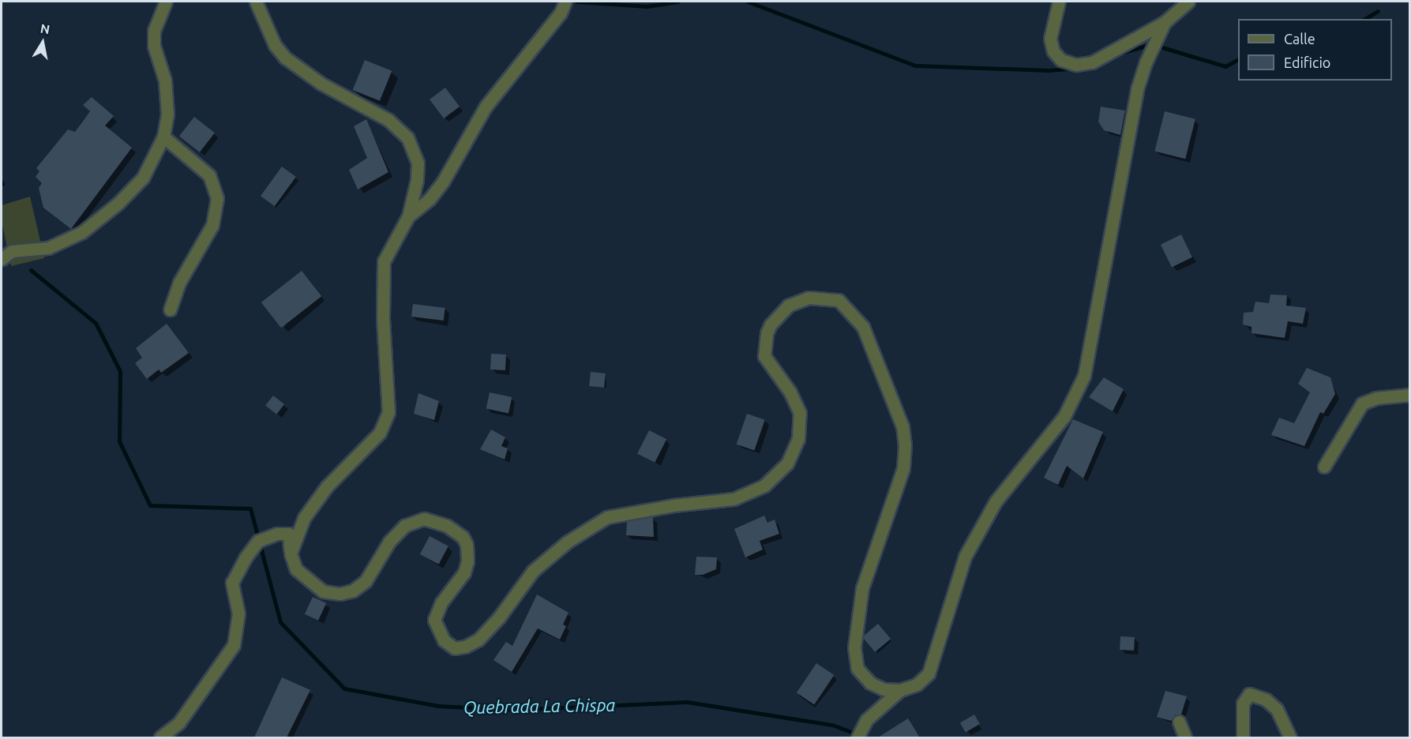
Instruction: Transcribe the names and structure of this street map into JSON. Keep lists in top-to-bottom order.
{
  "water": ["Quebrada La Chispa"],
  "legend": ["Calle", "Edificio"],
  "north": "top"
}
